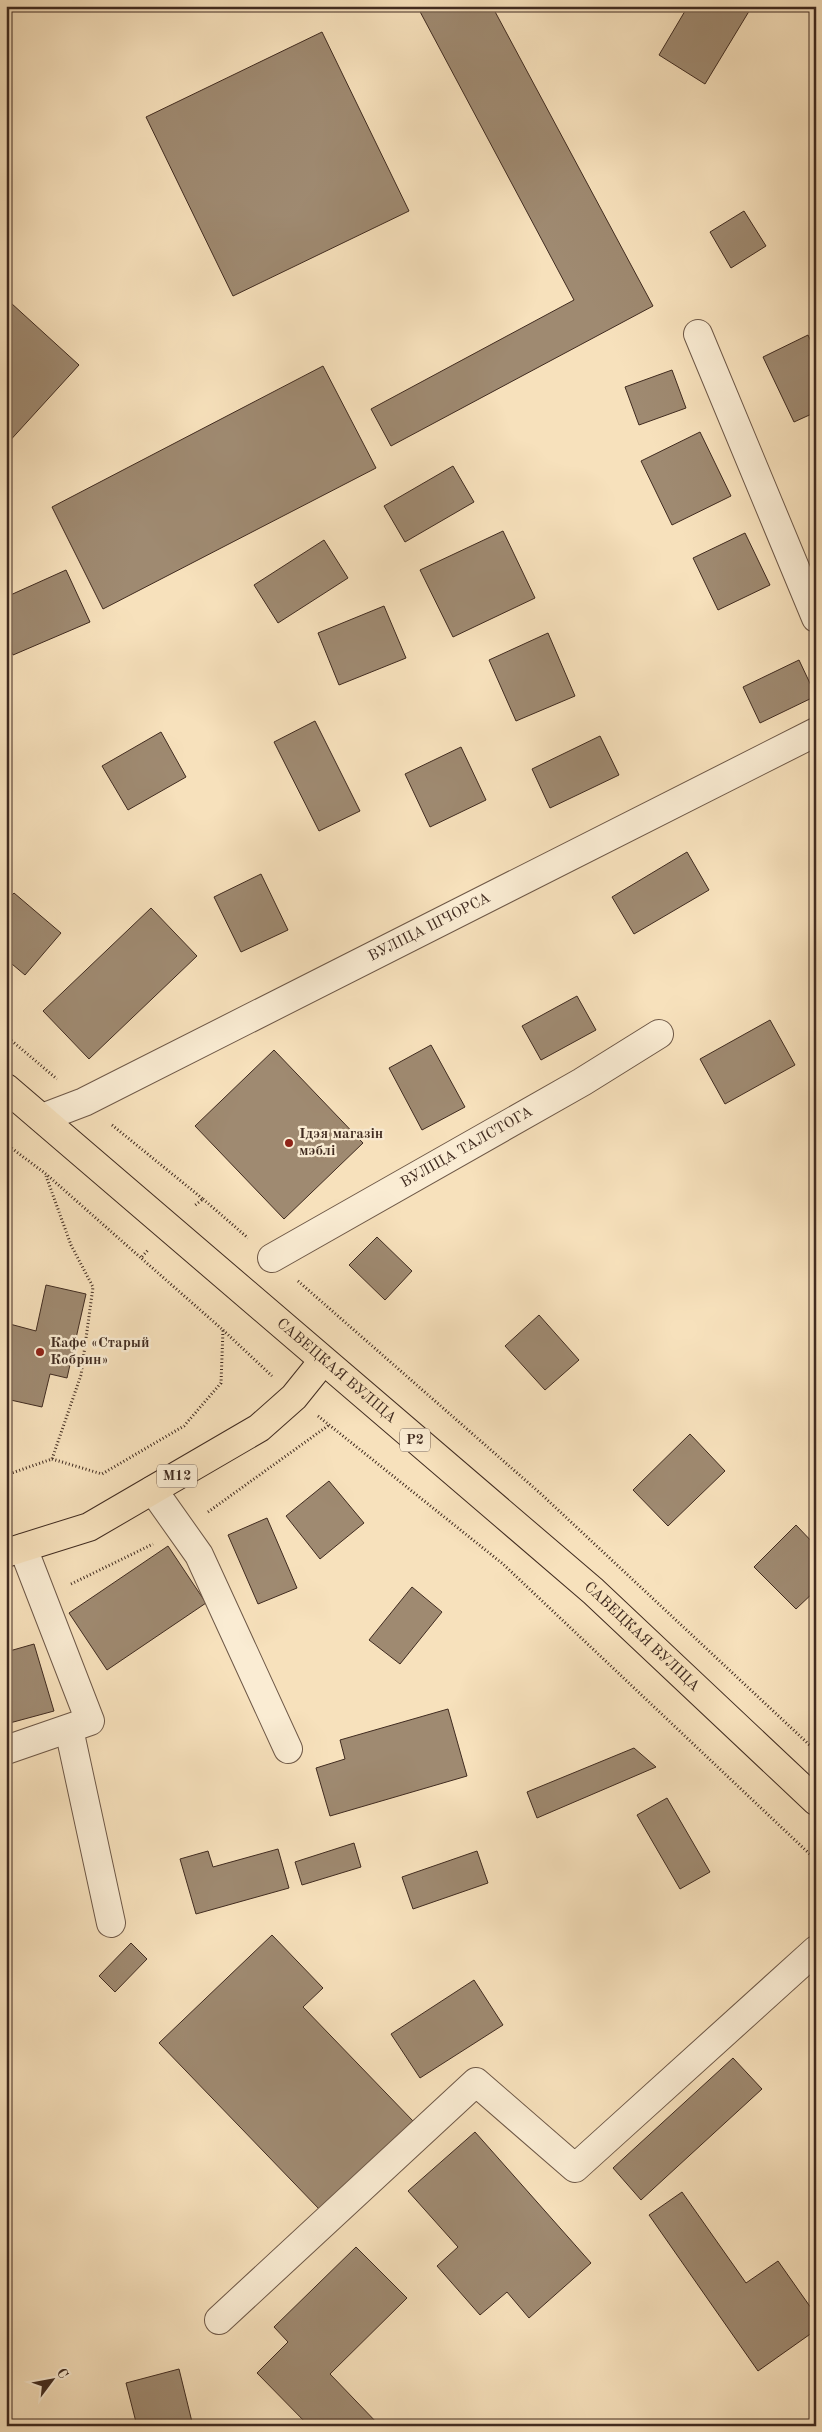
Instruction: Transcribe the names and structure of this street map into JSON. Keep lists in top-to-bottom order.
{
  "streets": {
    "main road": ["САВЕЦКАЯ ВУЛІЦА", "Р2", "М12"],
    "street": ["ВУЛІЦА ШЧОРСА", "ВУЛІЦА ТАЛСТОГА"]
  },
  "crossings": [
    ["ВУЛІЦА ШЧОРСА", "САВЕЦКАЯ ВУЛІЦА"],
    ["САВЕЦКАЯ ВУЛІЦА", "М12"]
  ],
  "places": ["Ідэя магазін мэблі", "Кафе «Старый Кобрин»"],
  "north": "top right"
}
